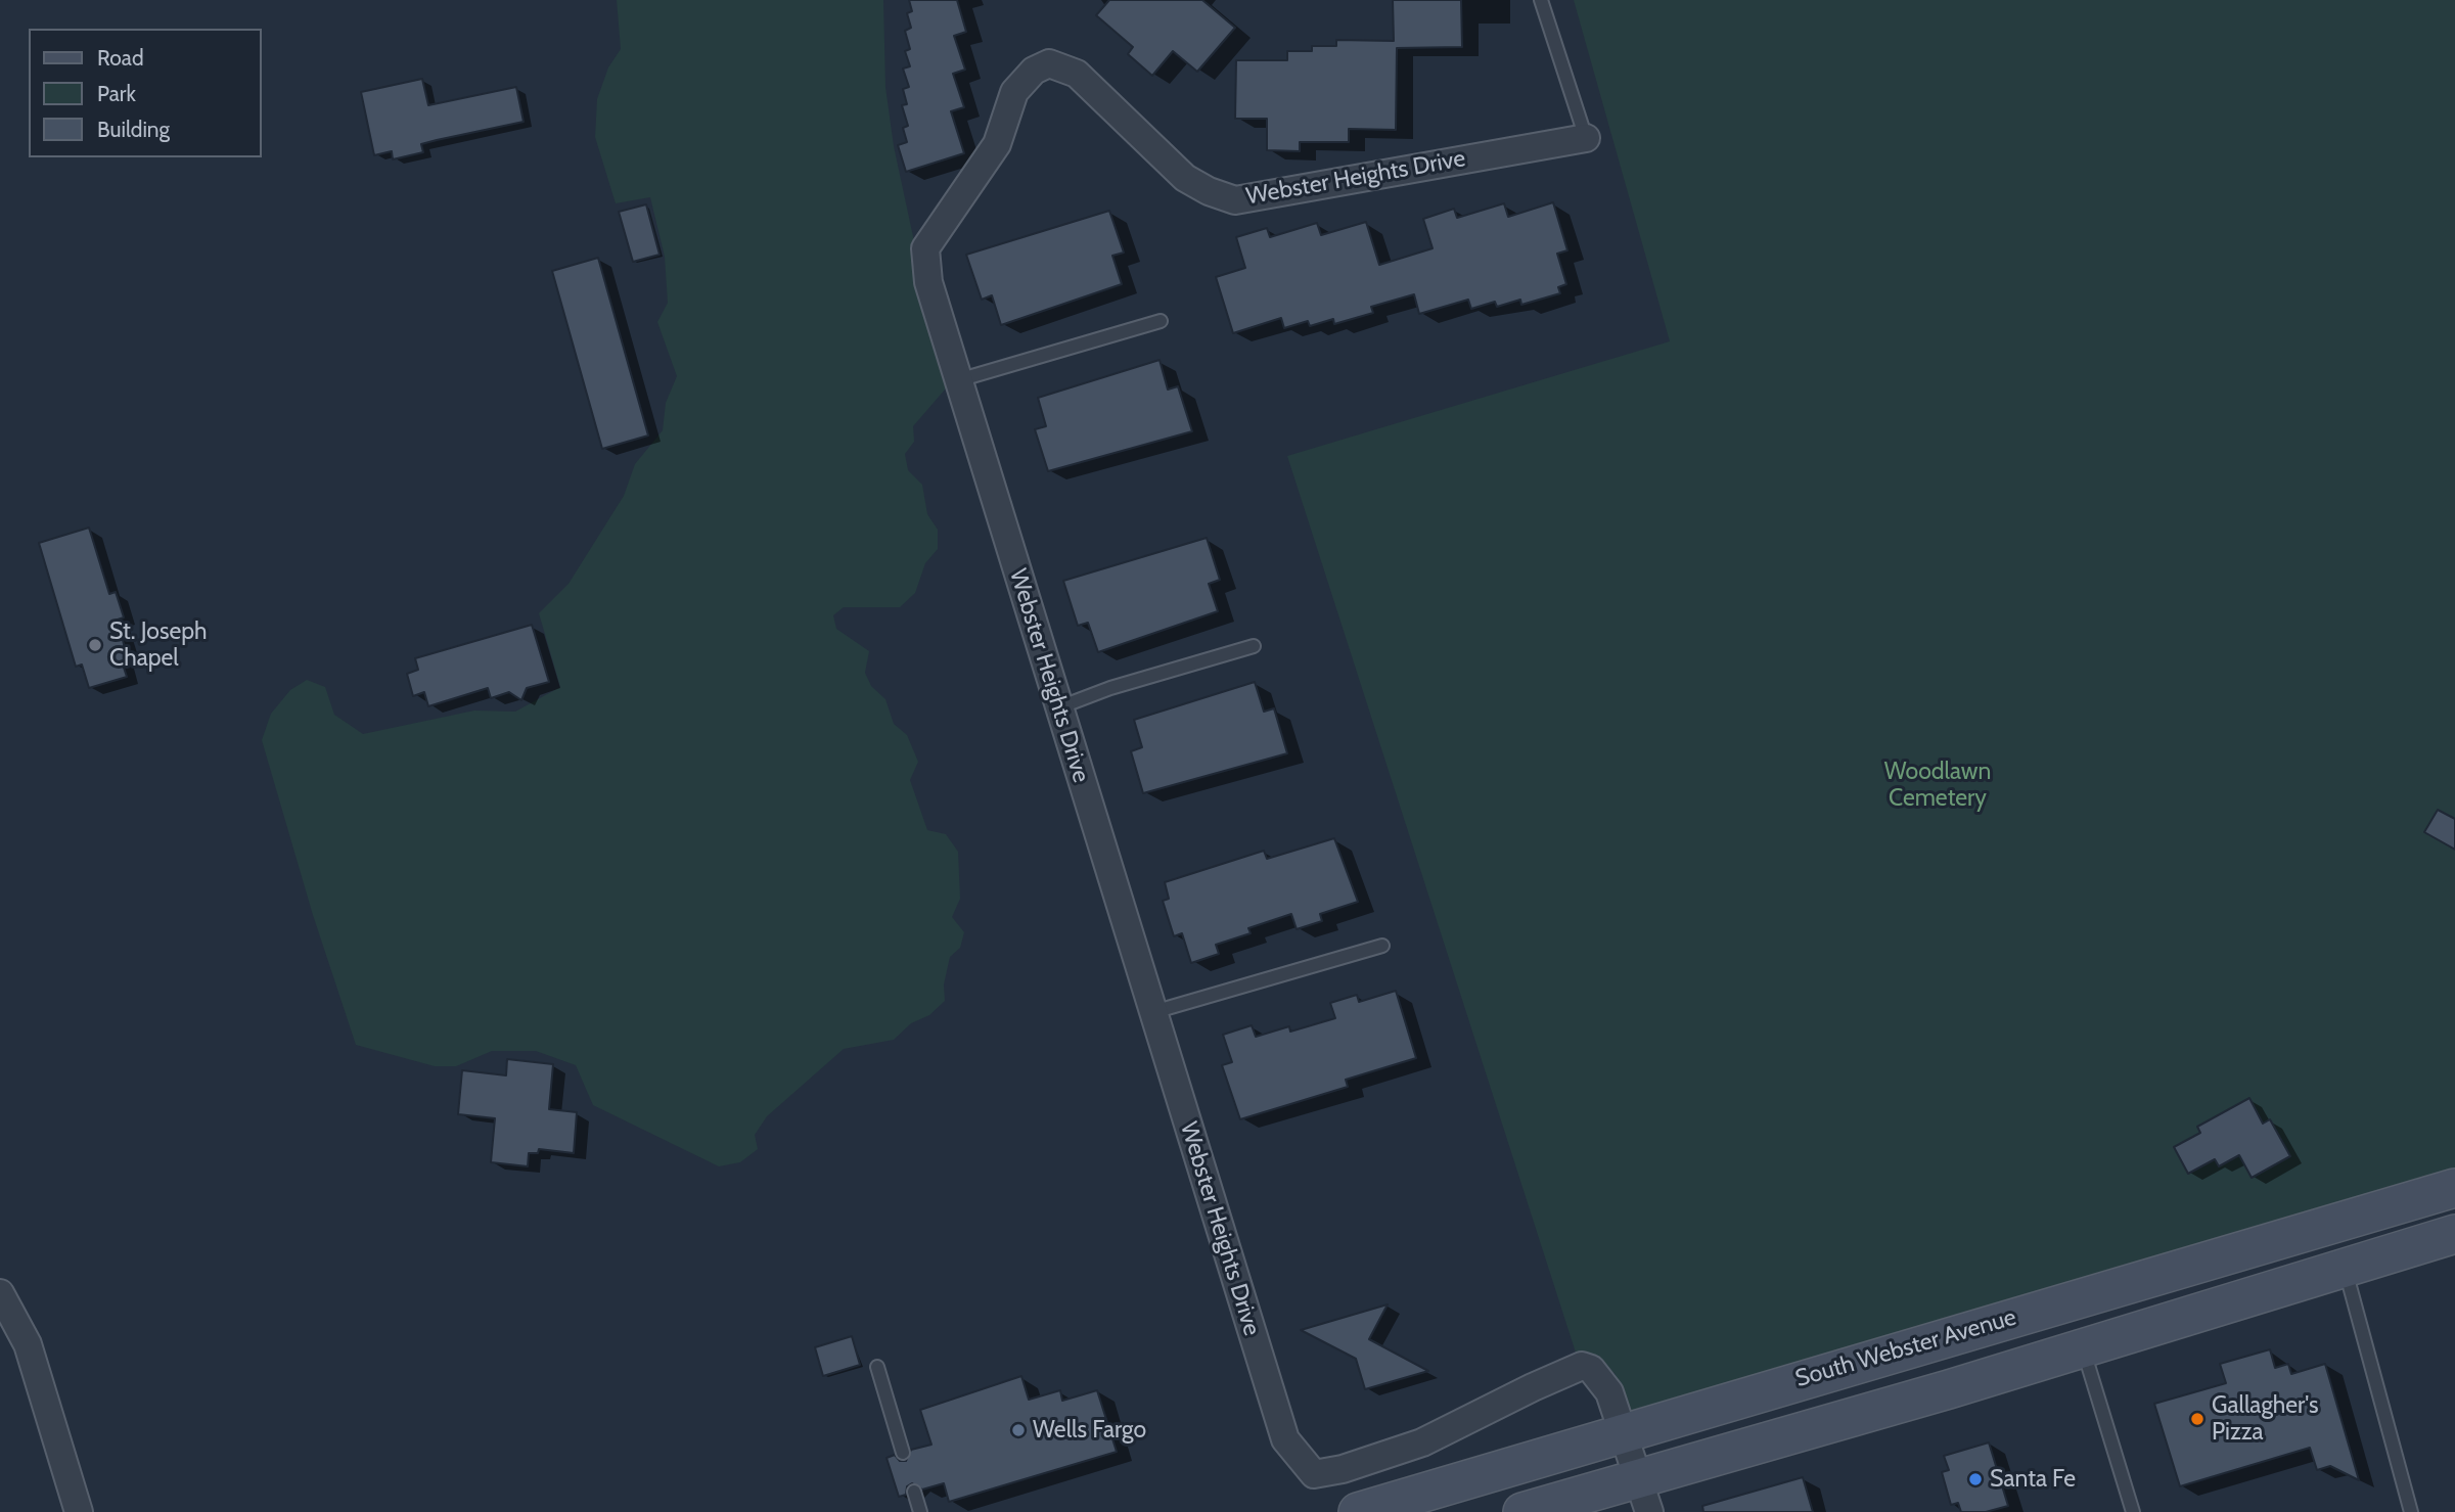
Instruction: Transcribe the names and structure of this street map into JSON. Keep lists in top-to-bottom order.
{
  "streets": {
    "main road": ["South Webster Avenue"],
    "street": ["Webster Heights Drive"]
  },
  "crossings": [
    ["Webster Heights Drive", "South Webster Avenue"]
  ],
  "parks": ["Woodlawn Cemetery"],
  "places": [
    "St. Joseph Chapel",
    "Gallagher's Pizza",
    "Wells Fargo",
    "Santa Fe"
  ],
  "legend": ["Road", "Park", "Building"]
}
